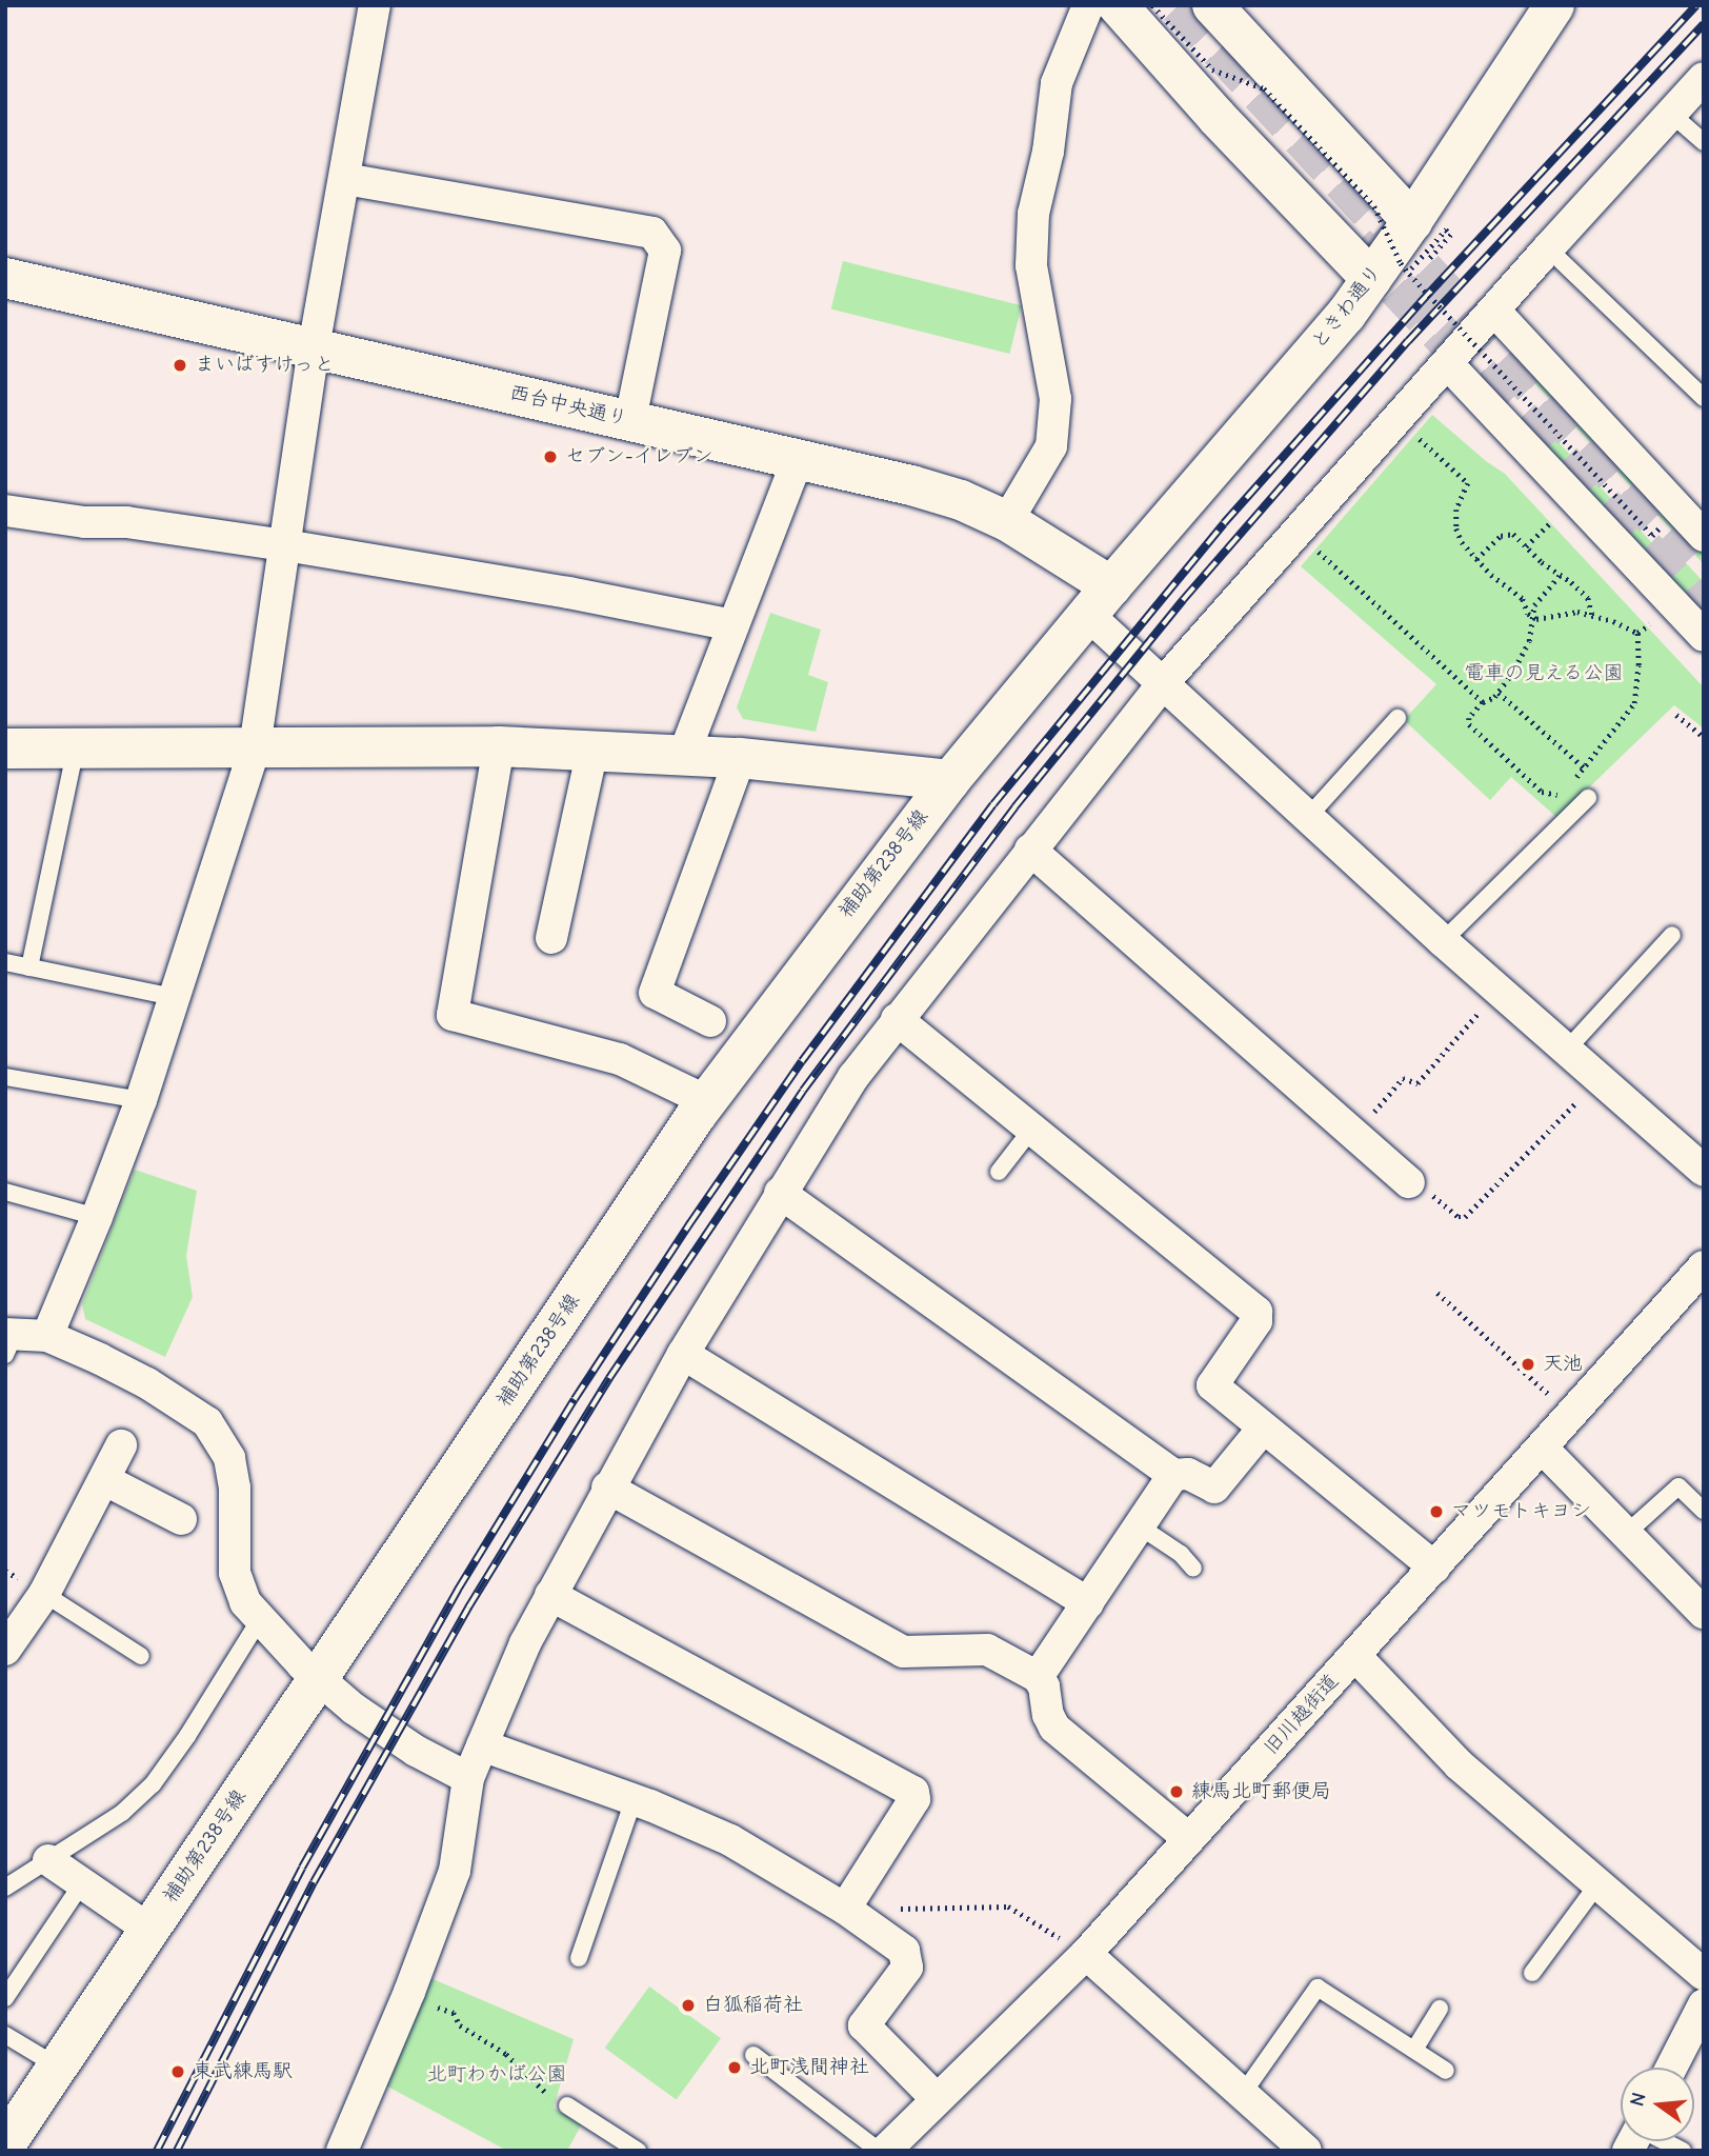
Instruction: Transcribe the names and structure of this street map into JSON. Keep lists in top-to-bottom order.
{
  "streets": {
    "street": [
      "ときわ通り",
      "西台中央通り",
      "補助第238号線",
      "旧川越街道"
    ]
  },
  "crossings": [
    ["ときわ通り", "西台中央通り"],
    ["ときわ通り", "補助第238号線"],
    ["西台中央通り", "補助第238号線"]
  ],
  "parks": ["電車の見える公園", "北町わかば公園"],
  "places": [
    "まいばすけっと",
    "セブン-イレブン",
    "天池",
    "マツモトキヨシ",
    "練馬北町郵便局",
    "白狐稲荷社",
    "北町浅間神社",
    "東武練馬駅"
  ],
  "north": "left"
}
